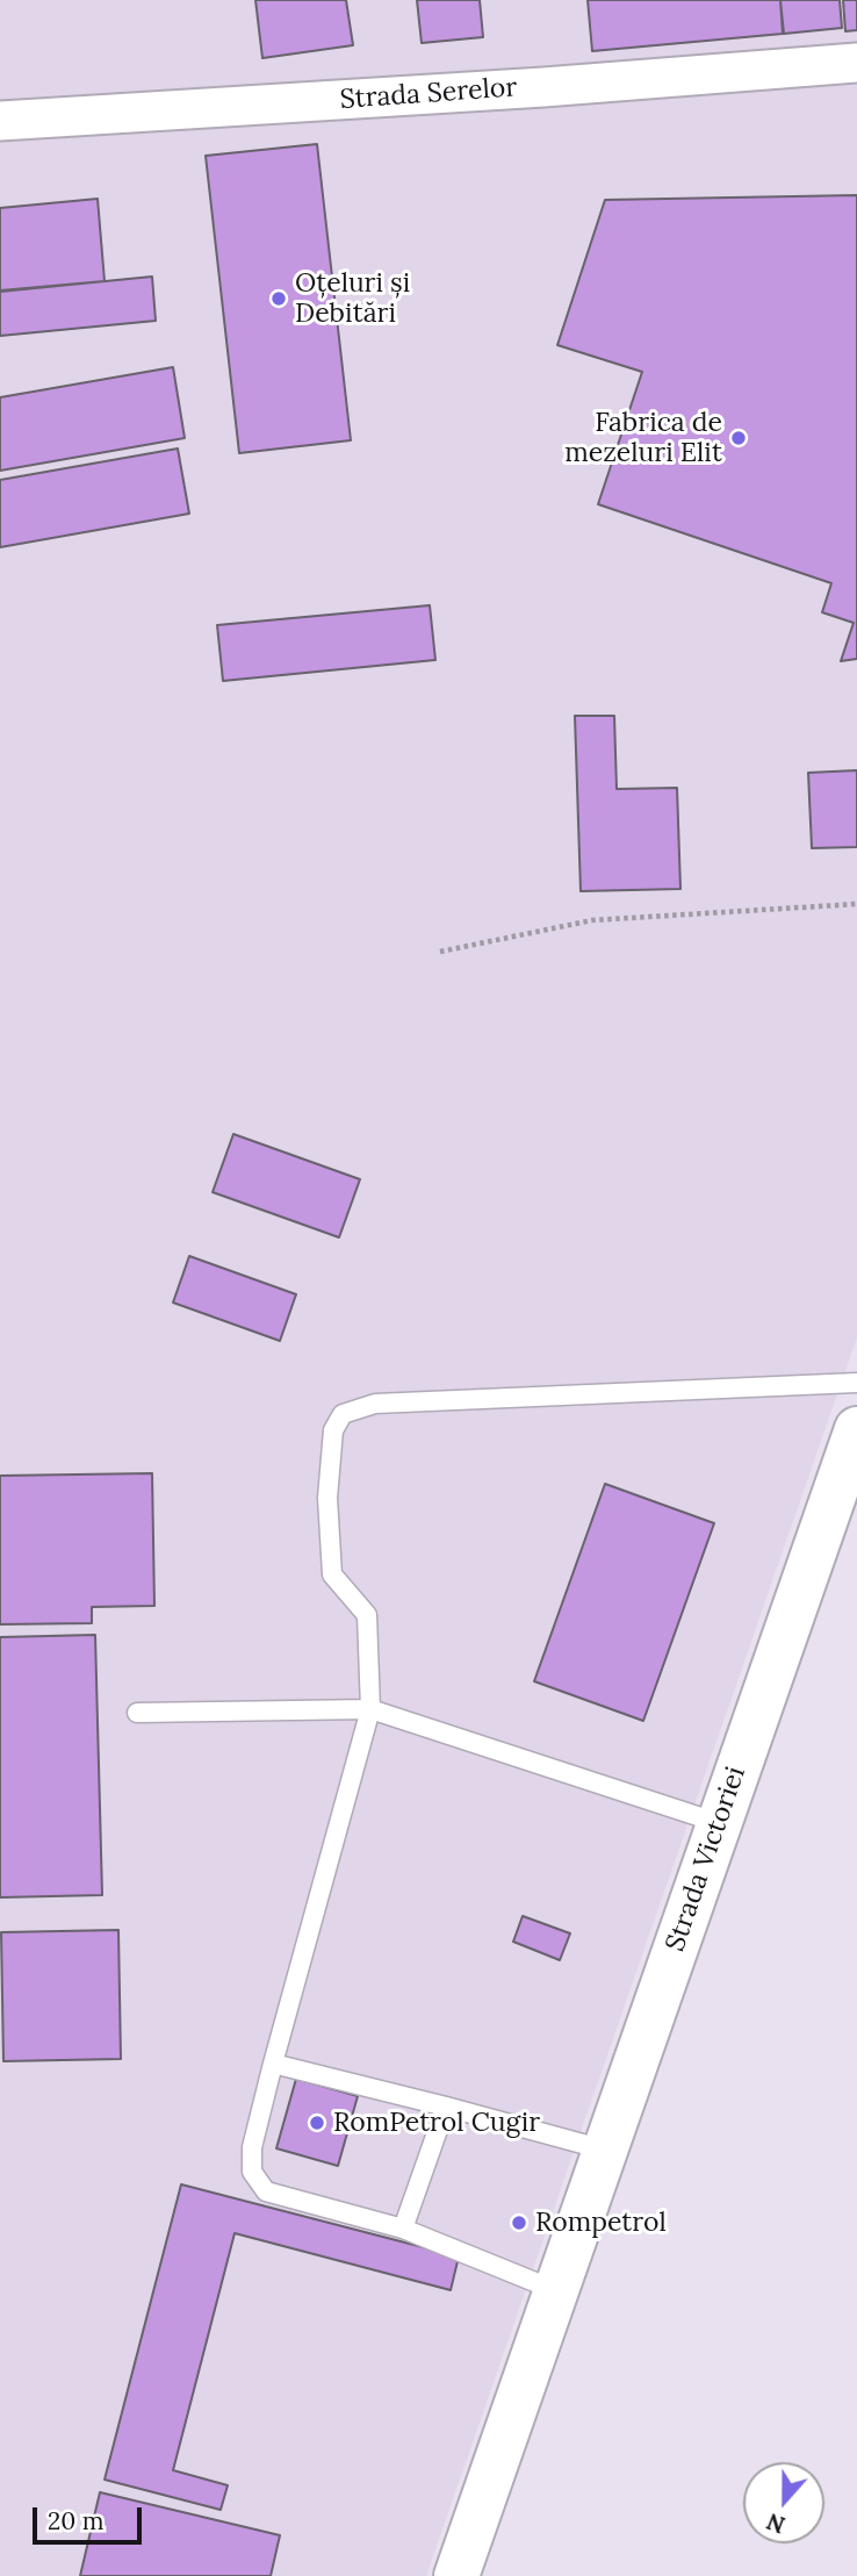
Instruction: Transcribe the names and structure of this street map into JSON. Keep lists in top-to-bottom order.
{
  "streets": {
    "main road": ["Strada Victoriei"],
    "street": ["Strada Serelor"]
  },
  "places": [
    "Oțeluri și Debitări",
    "Fabrica de mezeluri Elit",
    "RomPetrol Cugir",
    "Rompetrol"
  ],
  "scale_bar": "20 m",
  "north": "bottom"
}
